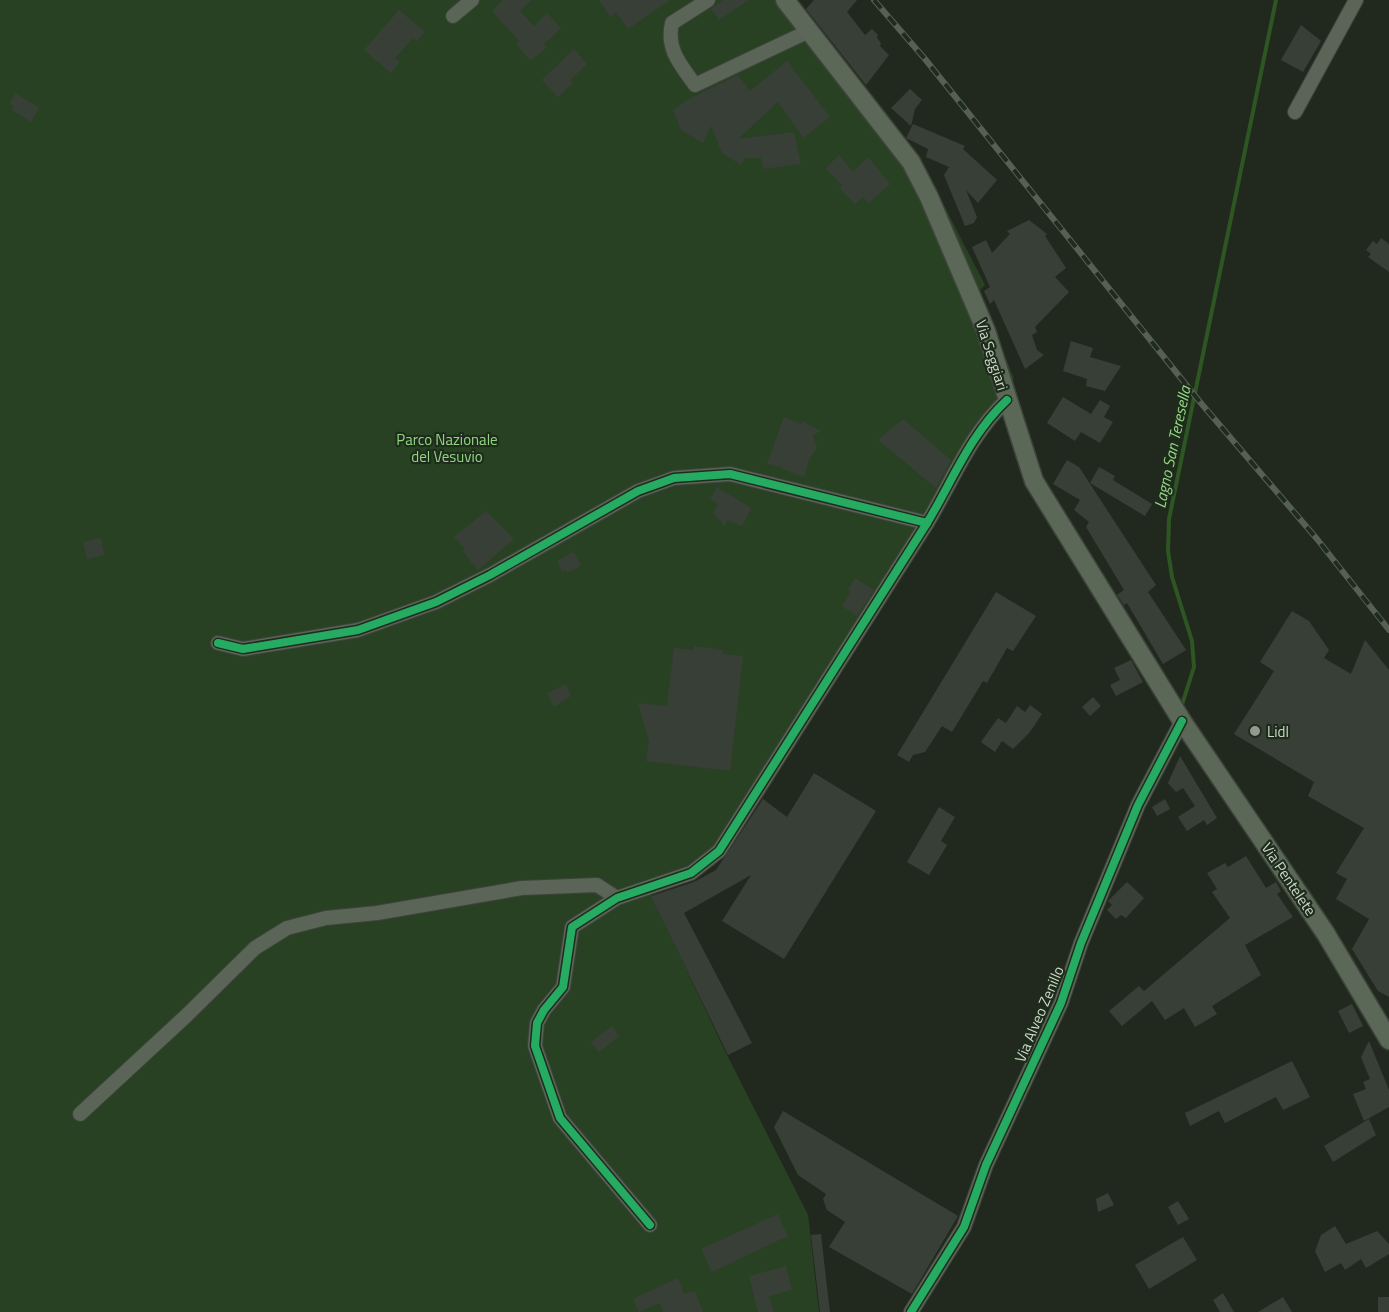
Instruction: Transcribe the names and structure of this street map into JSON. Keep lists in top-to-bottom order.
{
  "streets": {
    "main road": ["Via Seggiari", "Via Pentelete"],
    "street": ["Via Alveo Zenillo"]
  },
  "crossings": [
    ["Via Seggiari", "Via Pentelete"],
    ["Via Seggiari", "Via Alveo Zenillo"],
    ["Via Pentelete", "Via Alveo Zenillo"]
  ],
  "water": ["Lagno San Teresella"],
  "parks": ["Parco Nazionale del Vesuvio"],
  "places": ["Lidl"]
}
